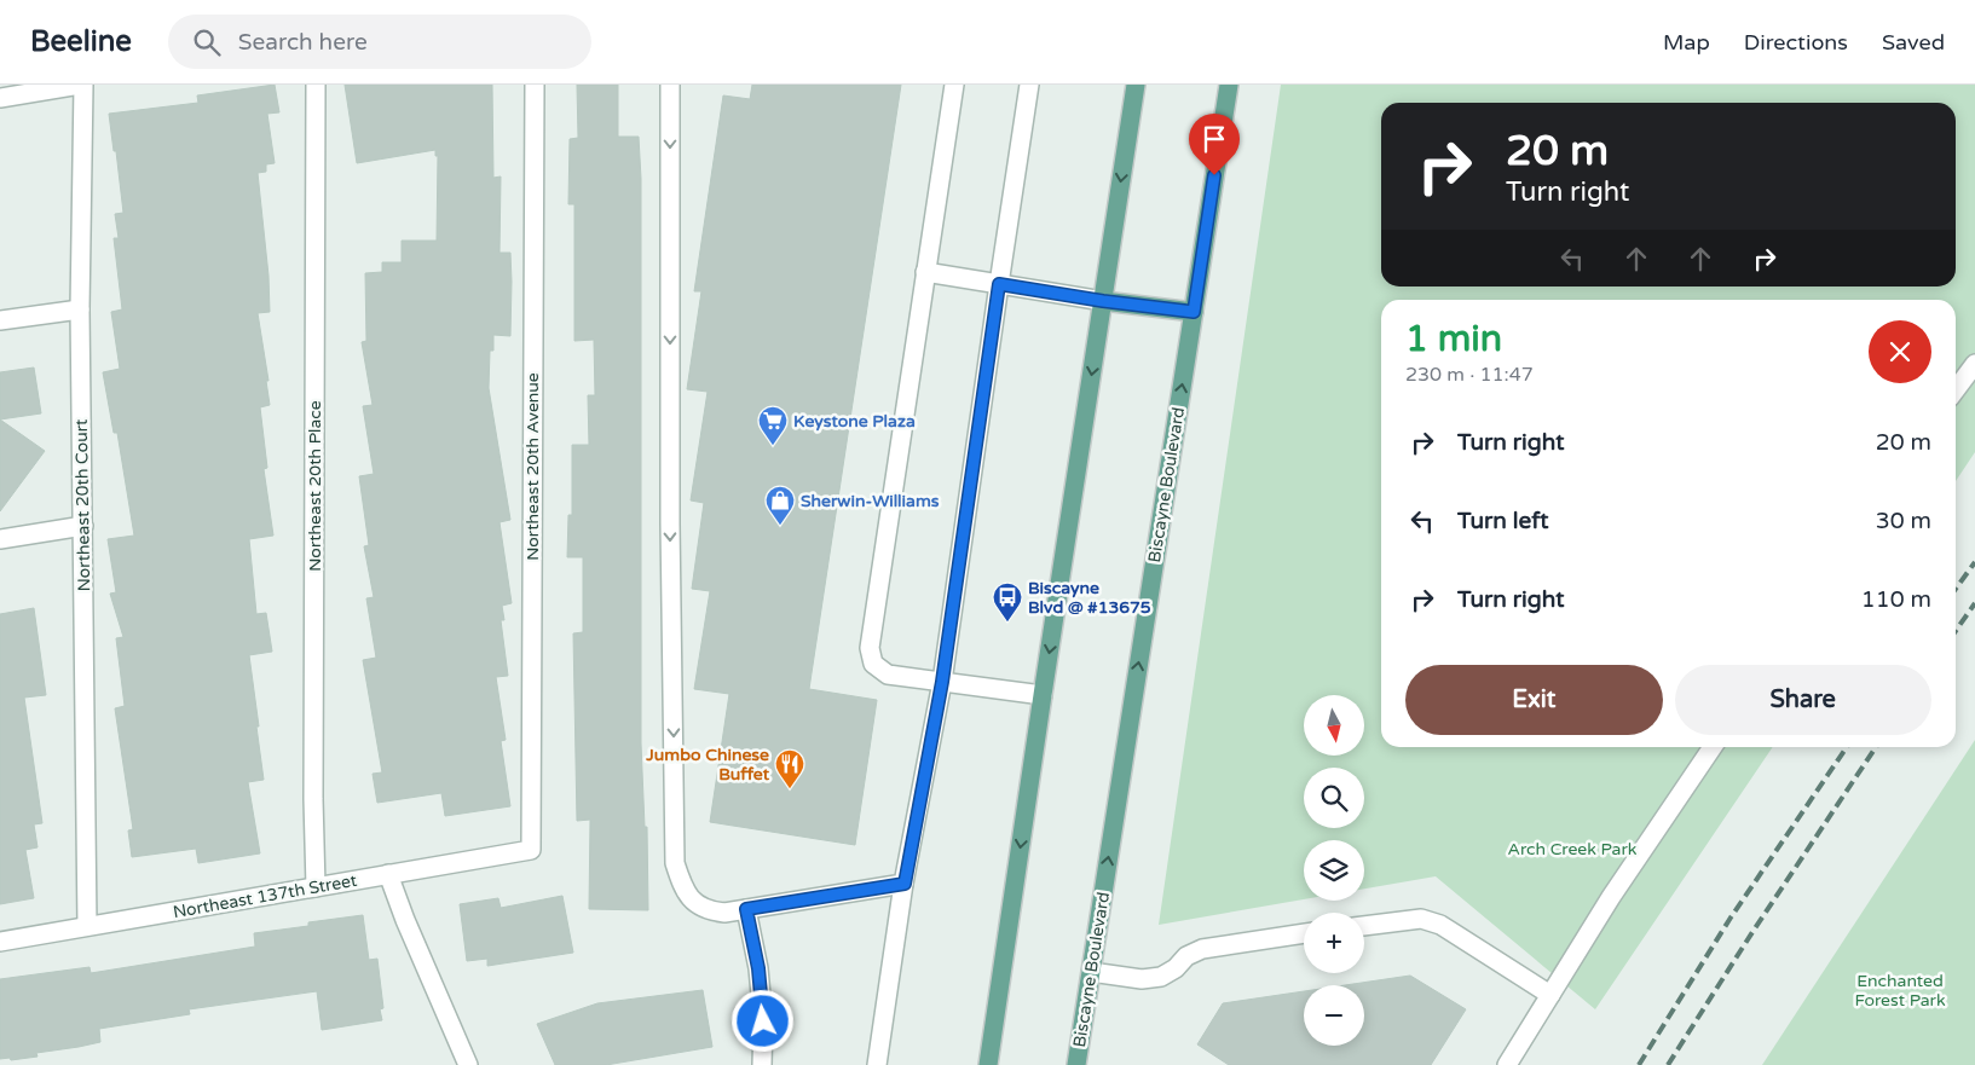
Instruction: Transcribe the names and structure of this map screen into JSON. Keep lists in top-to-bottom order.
{
  "streets": {
    "main road": ["Biscayne Boulevard"],
    "street": [
      "Northeast 20th Avenue",
      "Northeast 20th Place",
      "Northeast 20th Court",
      "Northeast 137th Street"
    ]
  },
  "crossings": [
    ["Northeast 20th Avenue", "Northeast 137th Street"],
    ["Northeast 20th Place", "Northeast 137th Street"],
    ["Northeast 20th Court", "Northeast 137th Street"]
  ],
  "parks": ["Arch Creek Park", "Enchanted Forest Park"],
  "places": {
    "supermarket": ["Keystone Plaza"],
    "shop": ["Sherwin-Williams"],
    "bus stop": ["Biscayne Blvd @ #13675"],
    "restaurant": ["Jumbo Chinese Buffet"]
  },
  "north": "bottom",
  "page": {
    "header": "Beeline",
    "search": "Search here",
    "nav": ["Map", "Directions", "Saved"],
    "turn": ["20 m", "Turn right"],
    "heading": ["1 min", "230 m · 11:47"],
    "list": [
      {
        "name": "Turn right",
        "value": "20 m"
      },
      {
        "name": "Turn left",
        "value": "30 m"
      },
      {
        "name": "Turn right",
        "value": "110 m"
      }
    ],
    "buttons": ["Exit", "Share"],
    "map_buttons": ["+", "−"]
  }
}
